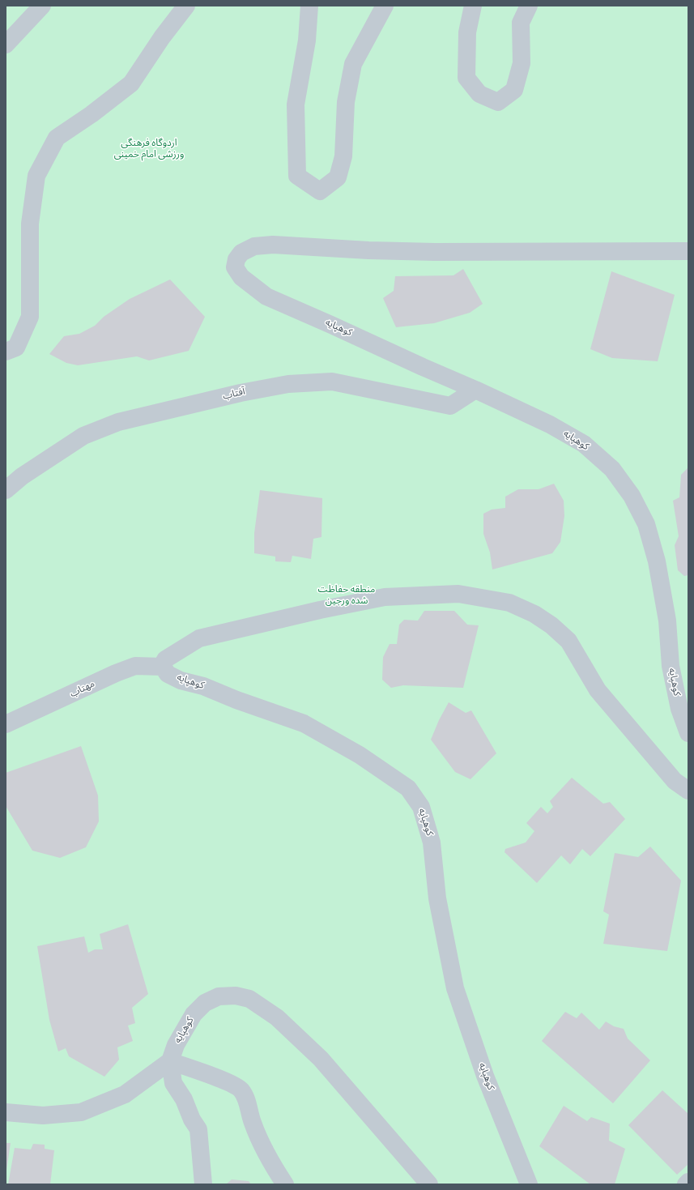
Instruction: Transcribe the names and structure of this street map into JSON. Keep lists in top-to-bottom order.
{
  "streets": {
    "street": ["کوهپایه", "آفتاب", "مهتاب"]
  },
  "crossings": [
    ["کوهپایه", "آفتاب"],
    ["کوهپایه", "مهتاب"]
  ],
  "parks": ["اردوگاه فرهنگی ورزشی امام خمینی", "منطقه حفاظت شده ورجین"]
}
